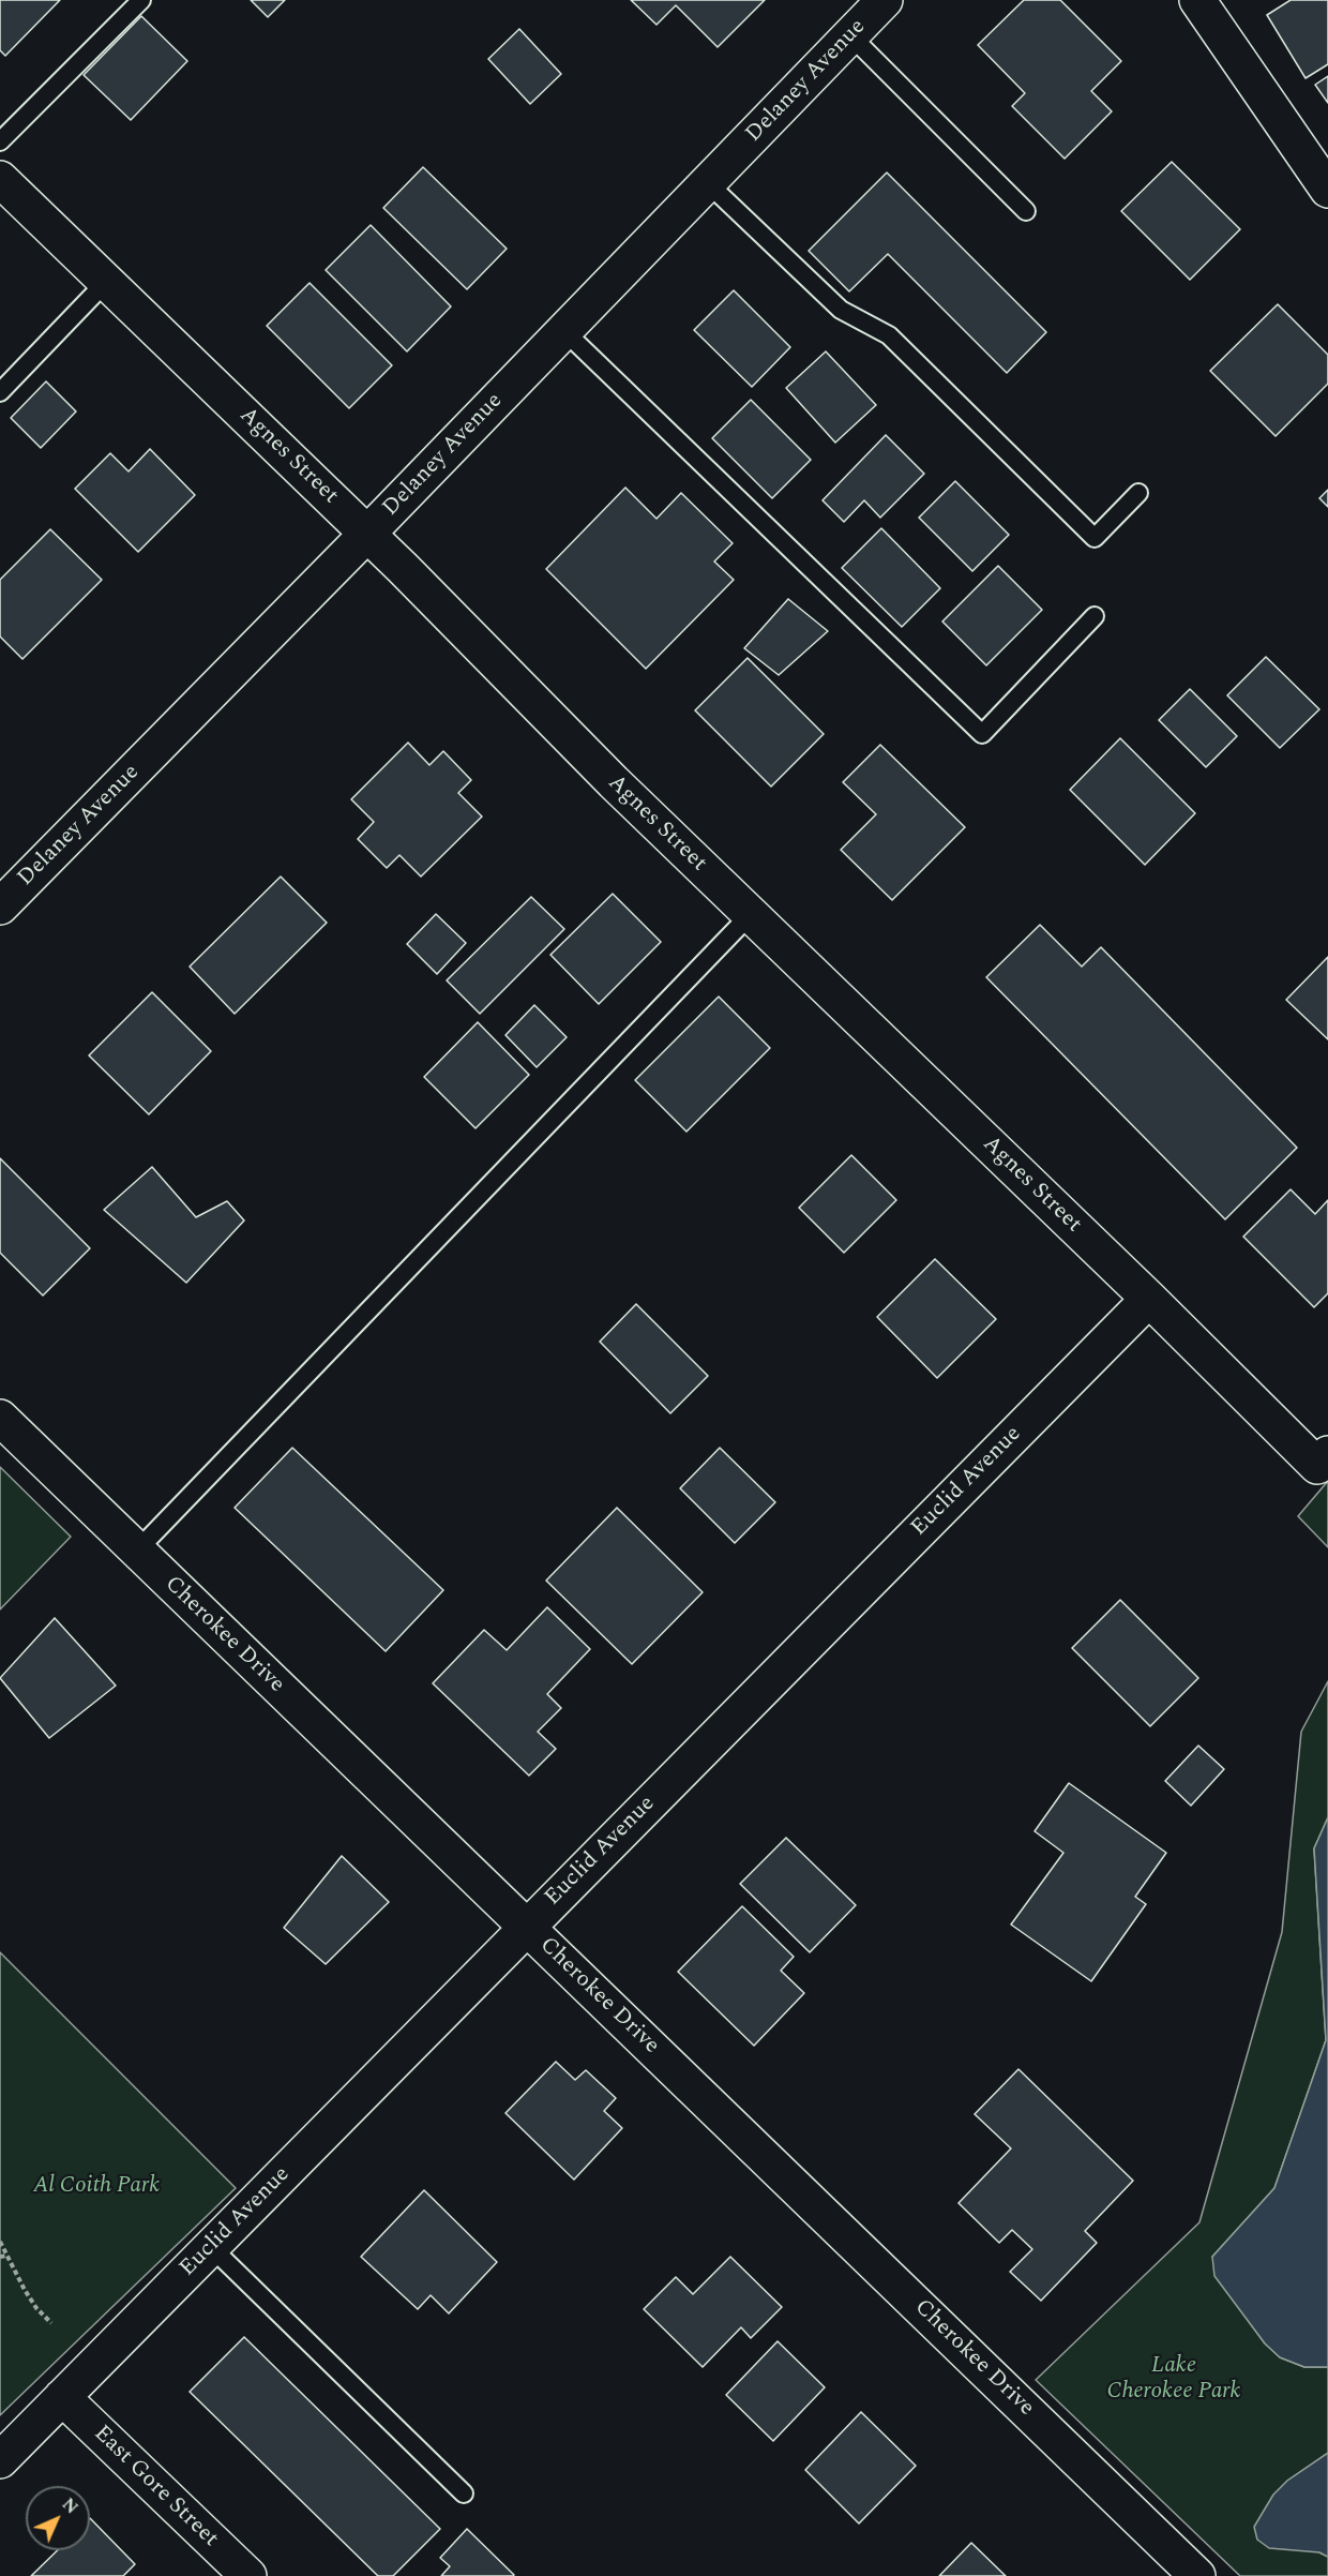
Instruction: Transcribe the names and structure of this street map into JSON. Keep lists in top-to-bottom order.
{
  "streets": {
    "street": [
      "Delaney Avenue",
      "Agnes Street",
      "Euclid Avenue",
      "Cherokee Drive",
      "East Gore Street"
    ]
  },
  "crossings": [
    ["Delaney Avenue", "Agnes Street"],
    ["Agnes Street", "Euclid Avenue"],
    ["Euclid Avenue", "Cherokee Drive"],
    ["Euclid Avenue", "East Gore Street"]
  ],
  "parks": ["Al Coith Park", "Lake Cherokee Park"],
  "north": "top right"
}
